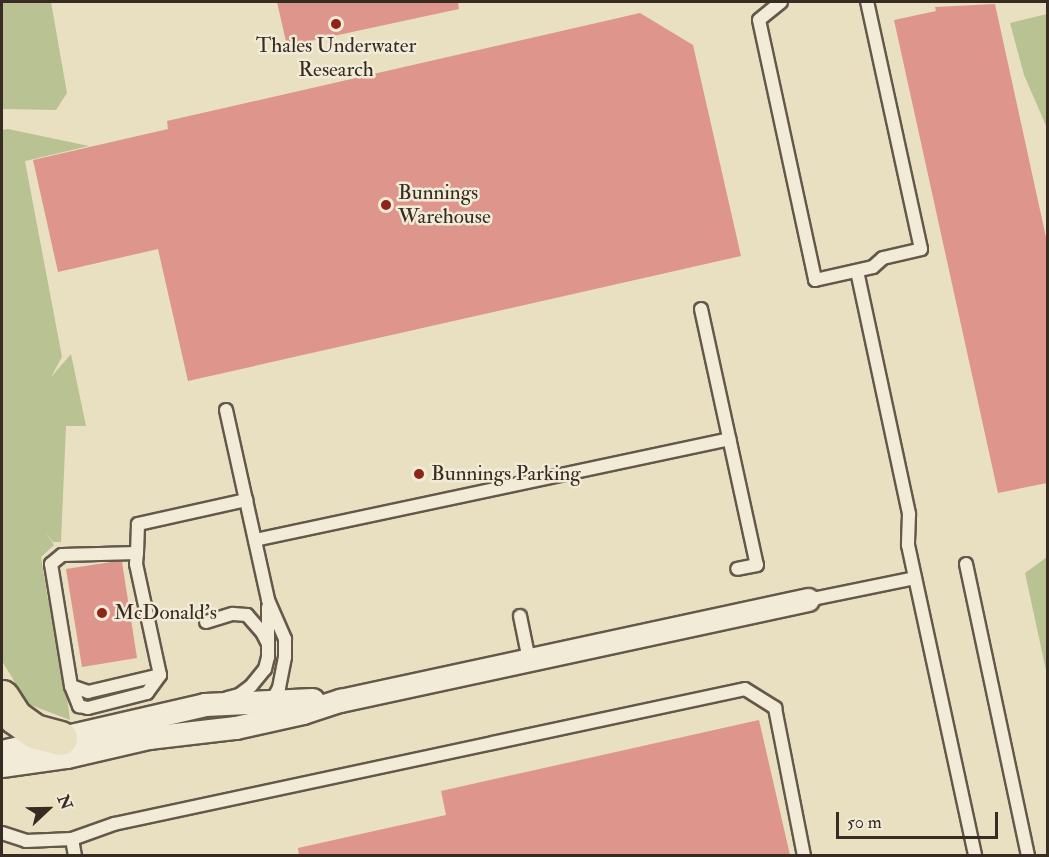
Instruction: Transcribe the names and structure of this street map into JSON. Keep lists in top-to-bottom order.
{
  "places": [
    "Thales Underwater Research",
    "Bunnings Warehouse",
    "Bunnings Parking",
    "McDonald's"
  ],
  "scale_bar": "50 m",
  "north": "right"
}
